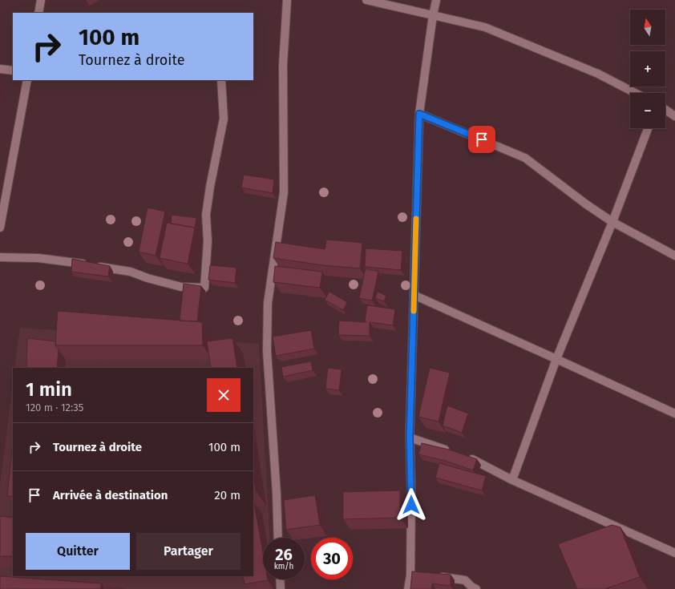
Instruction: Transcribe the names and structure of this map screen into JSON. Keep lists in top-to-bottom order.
{
  "north": "top",
  "page": {
    "map_buttons": ["+", "−"],
    "turn": ["100 m", "Tournez à droite"],
    "heading": ["1 min", "120 m · 12:35"],
    "list": [
      {
        "name": "Tournez à droite",
        "value": "100 m"
      },
      {
        "name": "Arrivée à destination",
        "value": "20 m"
      }
    ],
    "buttons": ["Quitter", "Partager"],
    "speed": "26 km/h",
    "limit": "30"
  }
}
